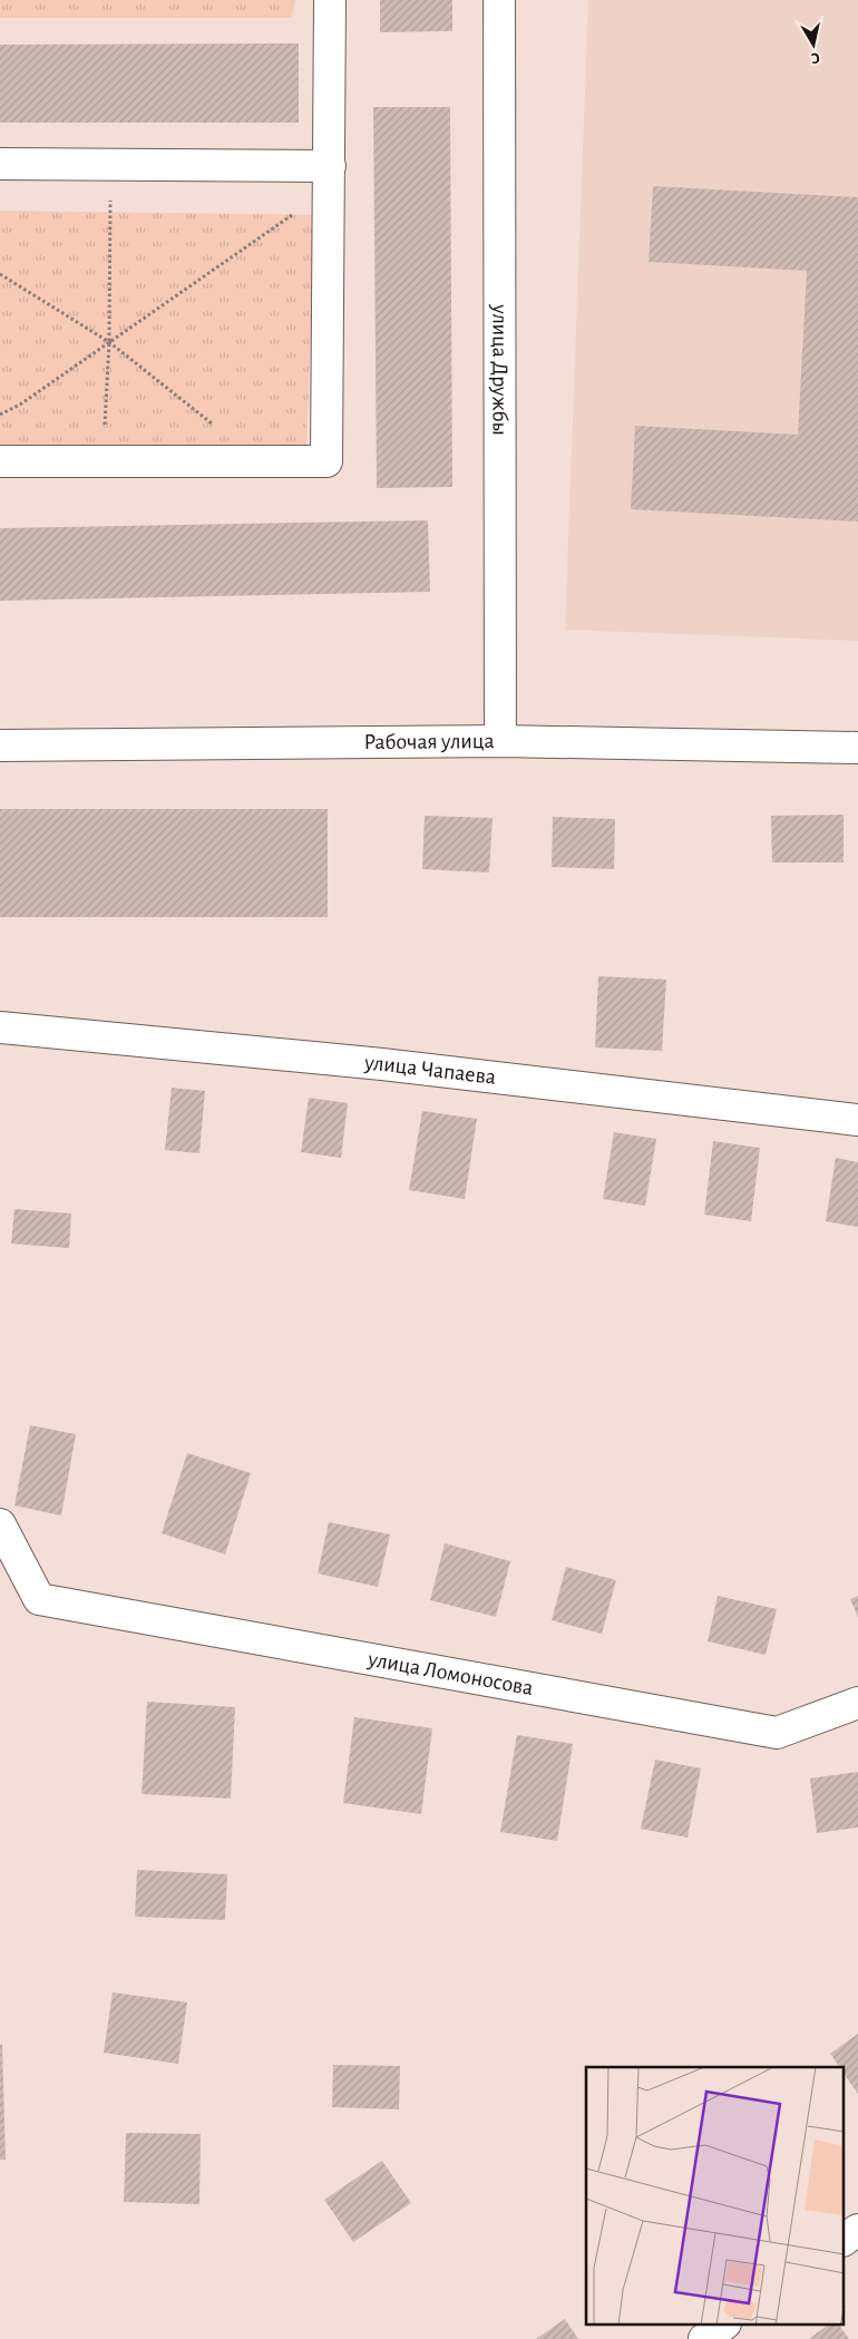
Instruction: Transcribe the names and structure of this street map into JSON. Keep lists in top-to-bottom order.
{
  "streets": {
    "street": [
      "улица Дружбы",
      "Рабочая улица",
      "улица Чапаева",
      "улица Ломоносова"
    ]
  },
  "crossings": [
    ["улица Дружбы", "Рабочая улица"]
  ],
  "north": "bottom"
}
